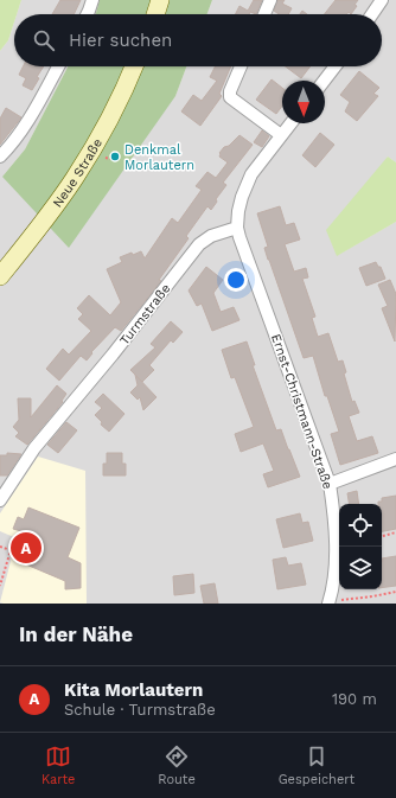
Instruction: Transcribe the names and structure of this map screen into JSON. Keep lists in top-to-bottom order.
{
  "streets": {
    "main road": ["Neue Straße"],
    "street": ["Turmstraße", "Ernst-Christmann-Straße"]
  },
  "crossings": [
    ["Turmstraße", "Ernst-Christmann-Straße"]
  ],
  "places": ["Denkmal Morlautern"],
  "north": "bottom",
  "page": {
    "search": "Hier suchen",
    "pins": "A",
    "heading": "In der Nähe",
    "list": [
      {
        "mark": "A",
        "name": "Kita Morlautern",
        "note": "Schule · Turmstraße",
        "value": "190 m"
      }
    ],
    "nav": ["Karte", "Route", "Gespeichert"]
  }
}
